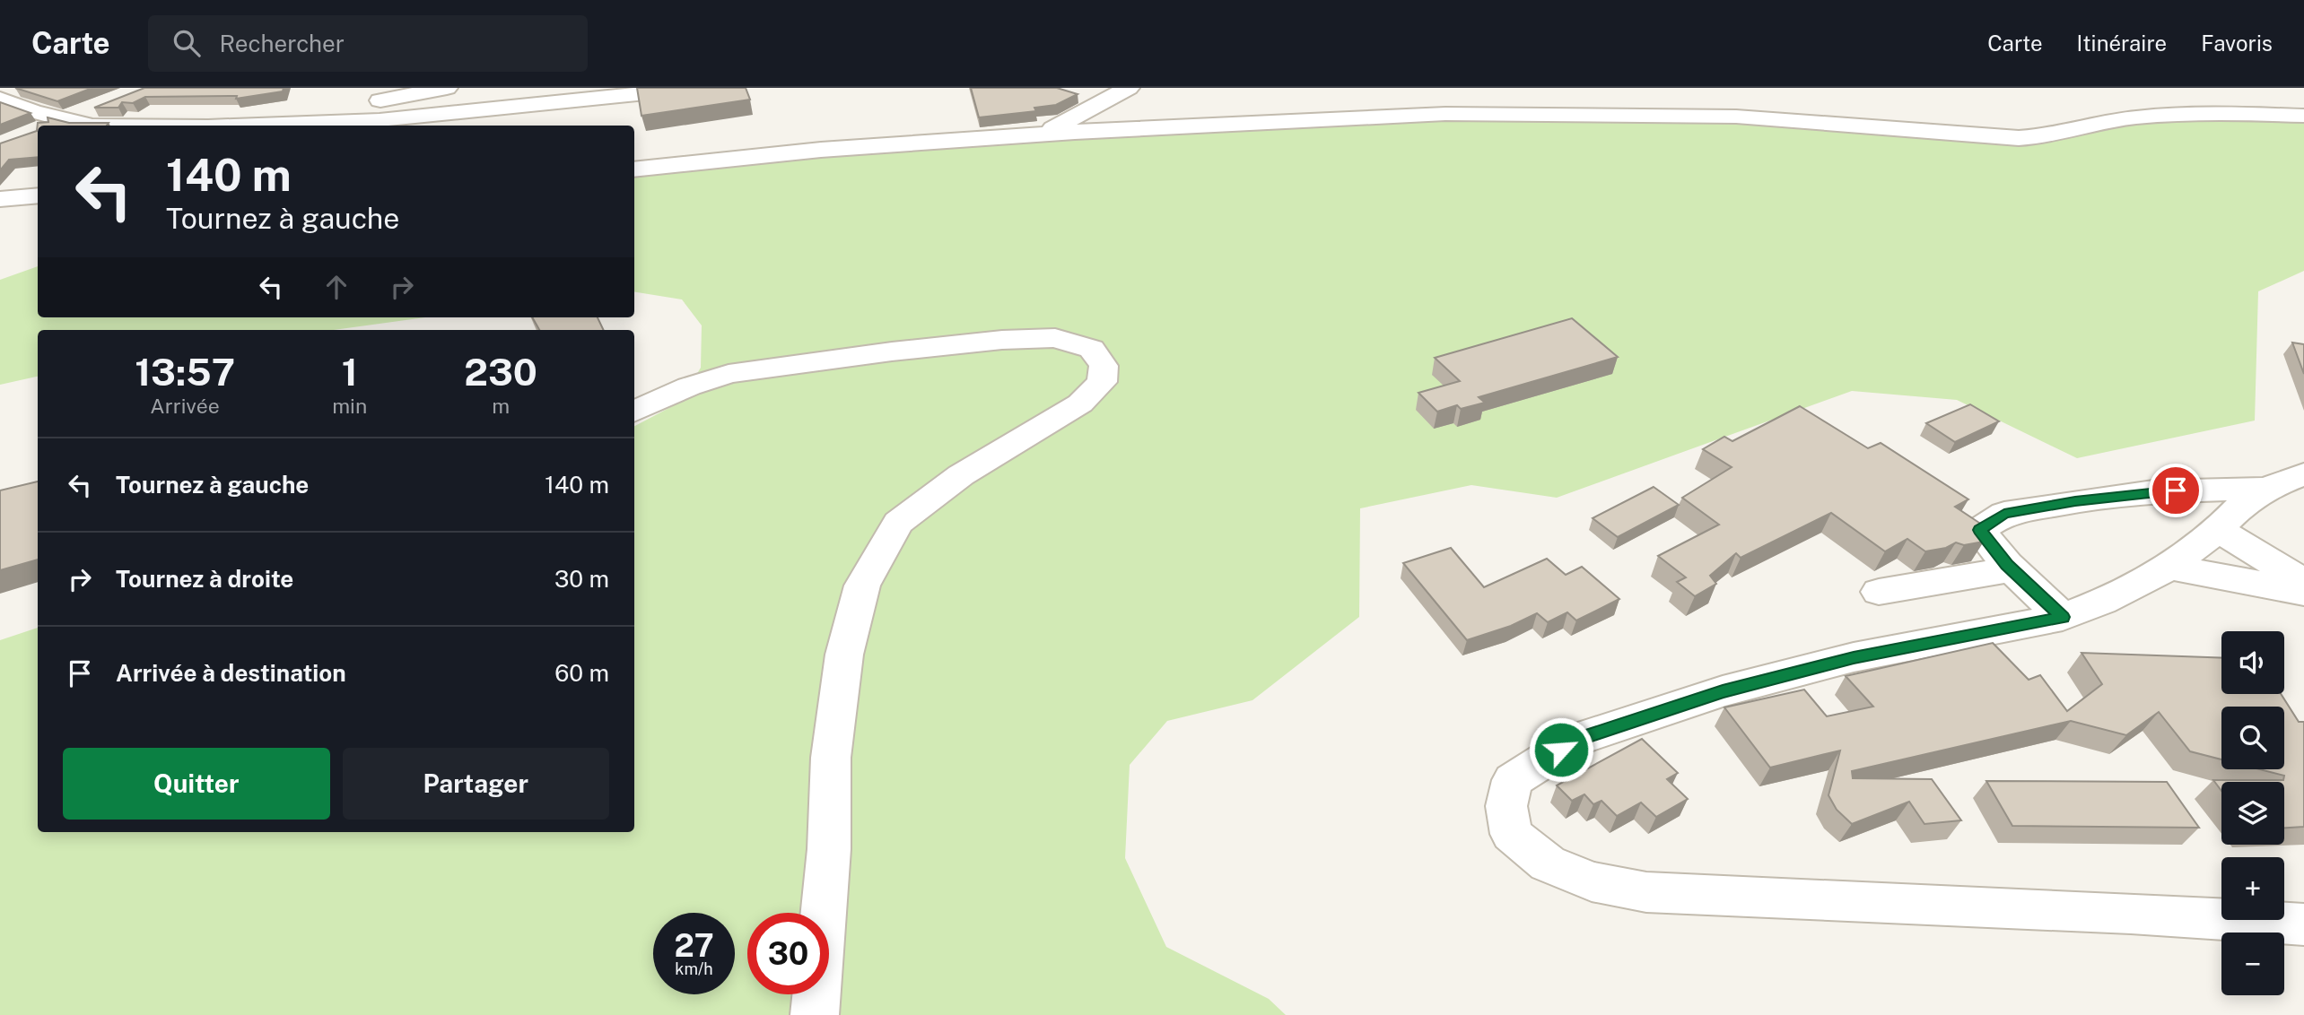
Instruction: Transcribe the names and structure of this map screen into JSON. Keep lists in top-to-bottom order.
{
  "page": {
    "header": "Carte",
    "search": "Rechercher",
    "nav": ["Carte", "Itinéraire", "Favoris"],
    "turn": ["140 m", "Tournez à gauche"],
    "eta": [
      "13:57",
      "Arrivée",
      "1",
      "min",
      "230",
      "m"
    ],
    "list": [
      {
        "name": "Tournez à gauche",
        "value": "140 m"
      },
      {
        "name": "Tournez à droite",
        "value": "30 m"
      },
      {
        "name": "Arrivée à destination",
        "value": "60 m"
      }
    ],
    "map_buttons": ["+", "−"],
    "buttons": ["Quitter", "Partager"],
    "speed": "27 km/h",
    "limit": "30"
  }
}
